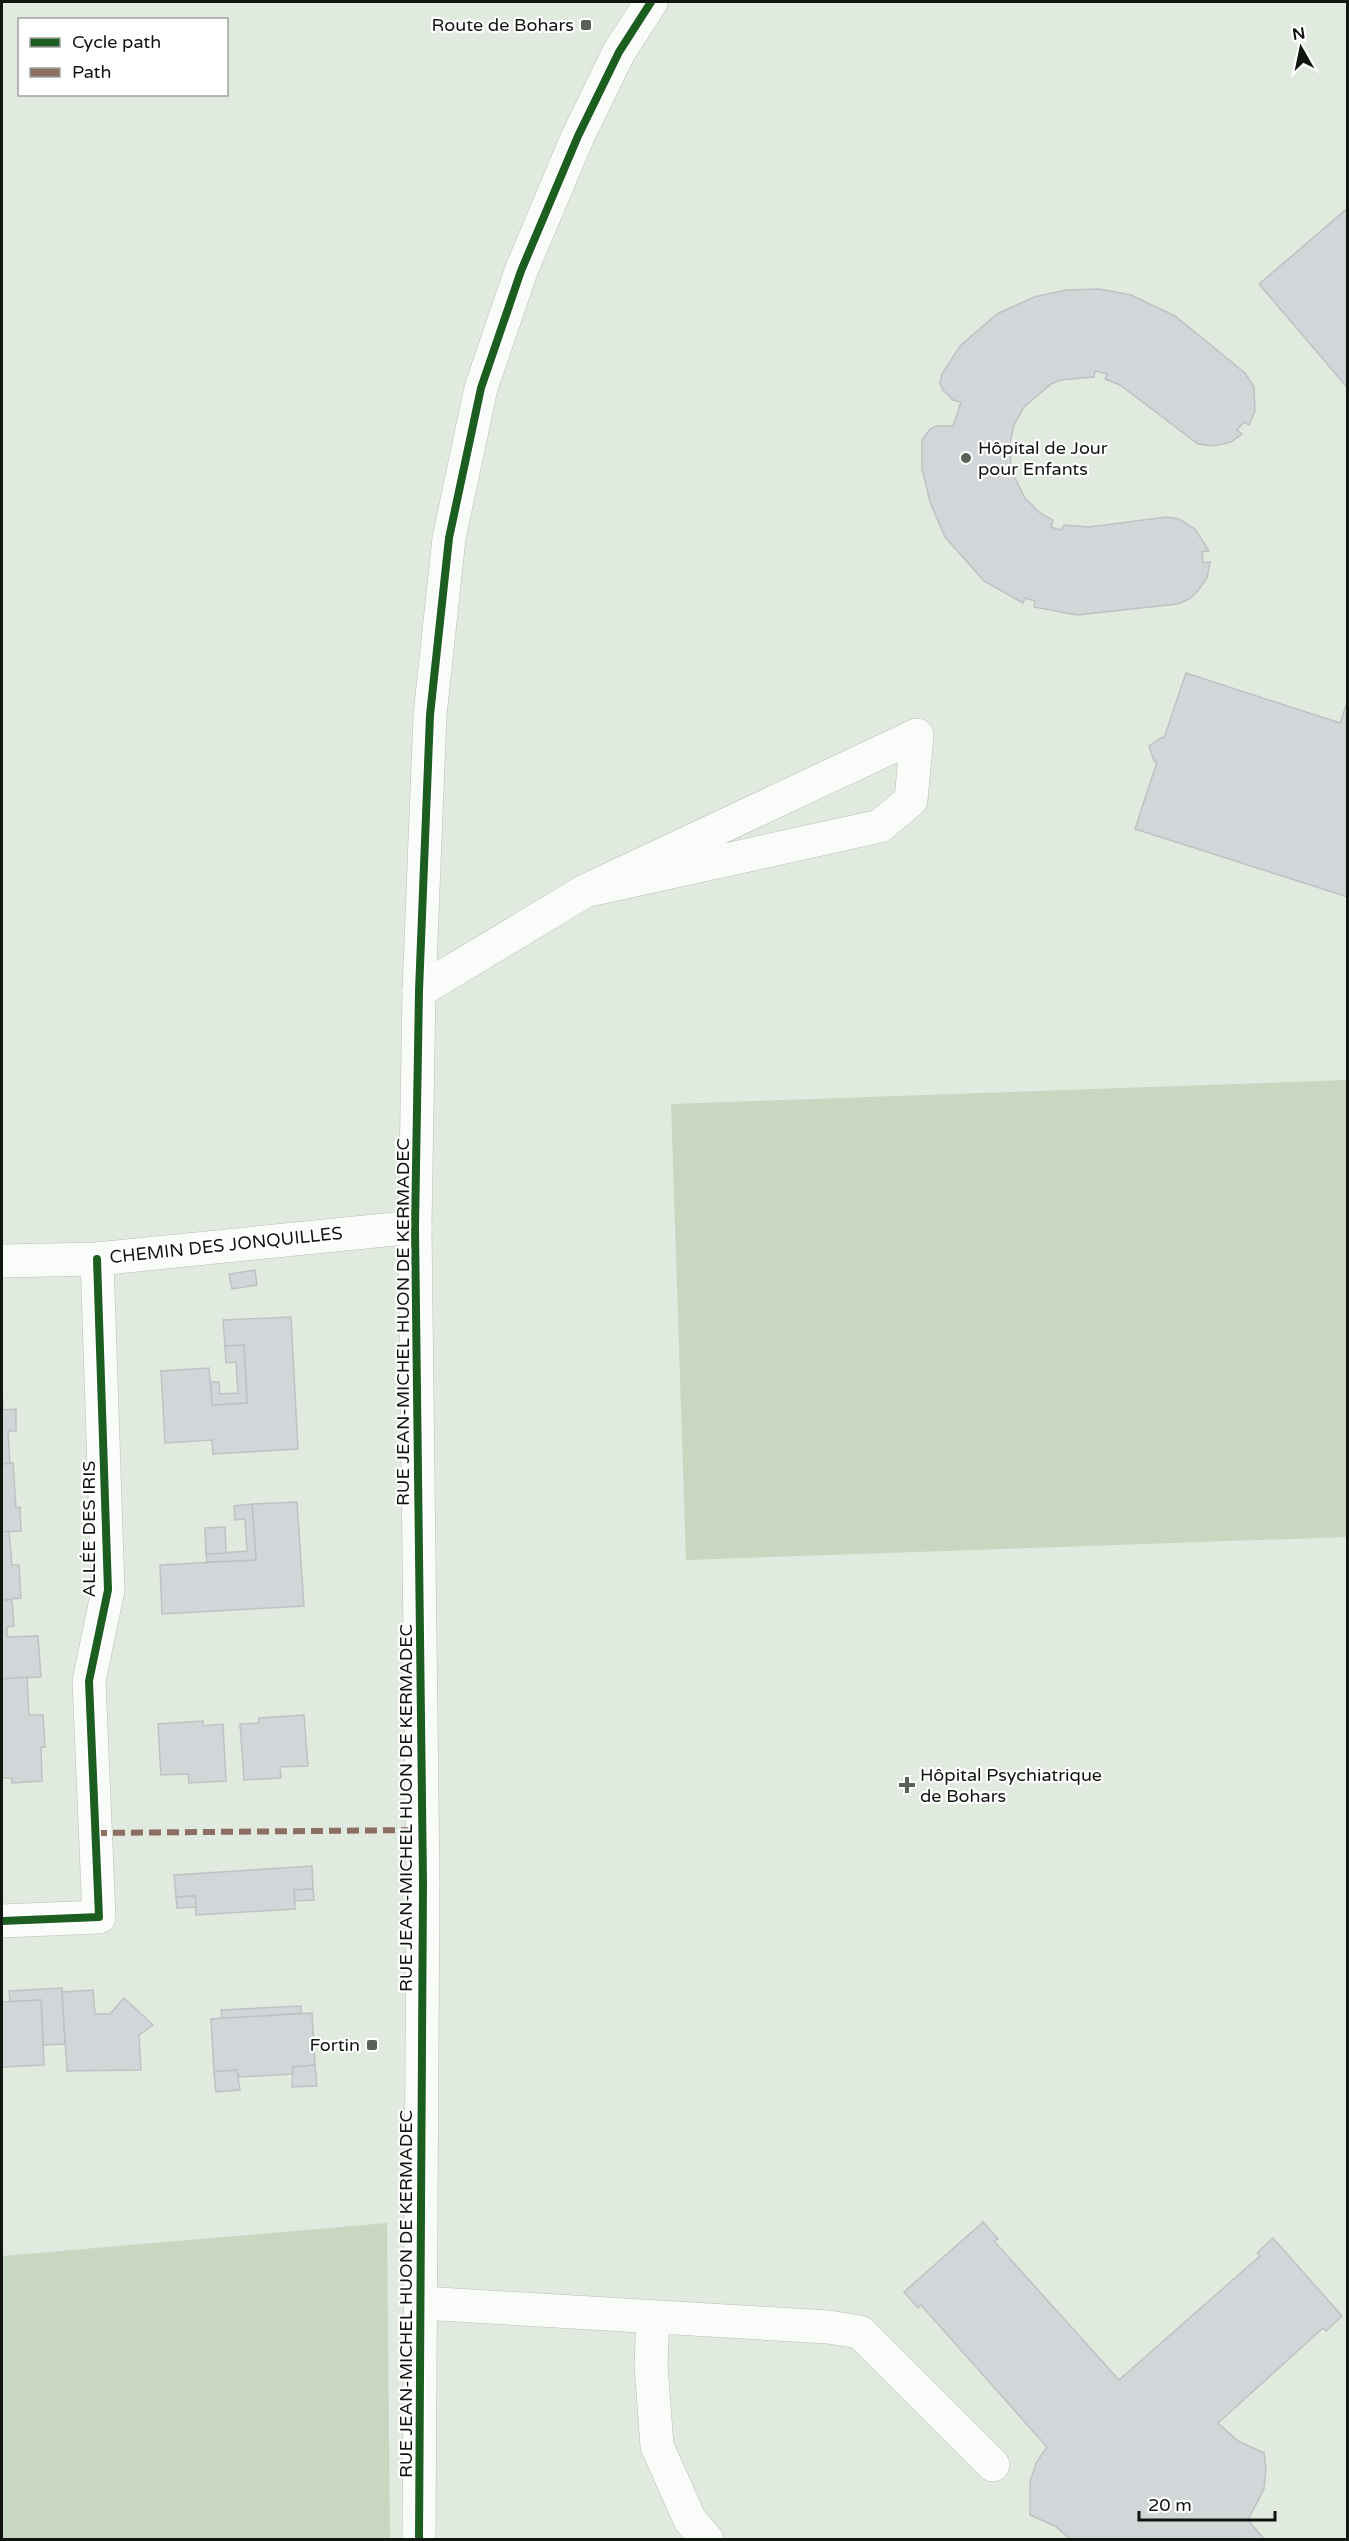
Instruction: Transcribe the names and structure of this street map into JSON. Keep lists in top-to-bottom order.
{
  "streets": {
    "street": ["CHEMIN DES JONQUILLES", "RUE JEAN-MICHEL HUON DE KERMADEC", "ALLÉE DES IRIS"]
  },
  "crossings": [
    ["CHEMIN DES JONQUILLES", "RUE JEAN-MICHEL HUON DE KERMADEC"],
    ["CHEMIN DES JONQUILLES", "ALLÉE DES IRIS"]
  ],
  "places": {
    "transit": ["Route de Bohars", "Fortin"],
    "other": ["Hôpital de Jour pour Enfants"],
    "health": ["Hôpital Psychiatrique de Bohars"]
  },
  "legend": ["Cycle path", "Path"],
  "scale_bar": "20 m",
  "north": "top"
}
